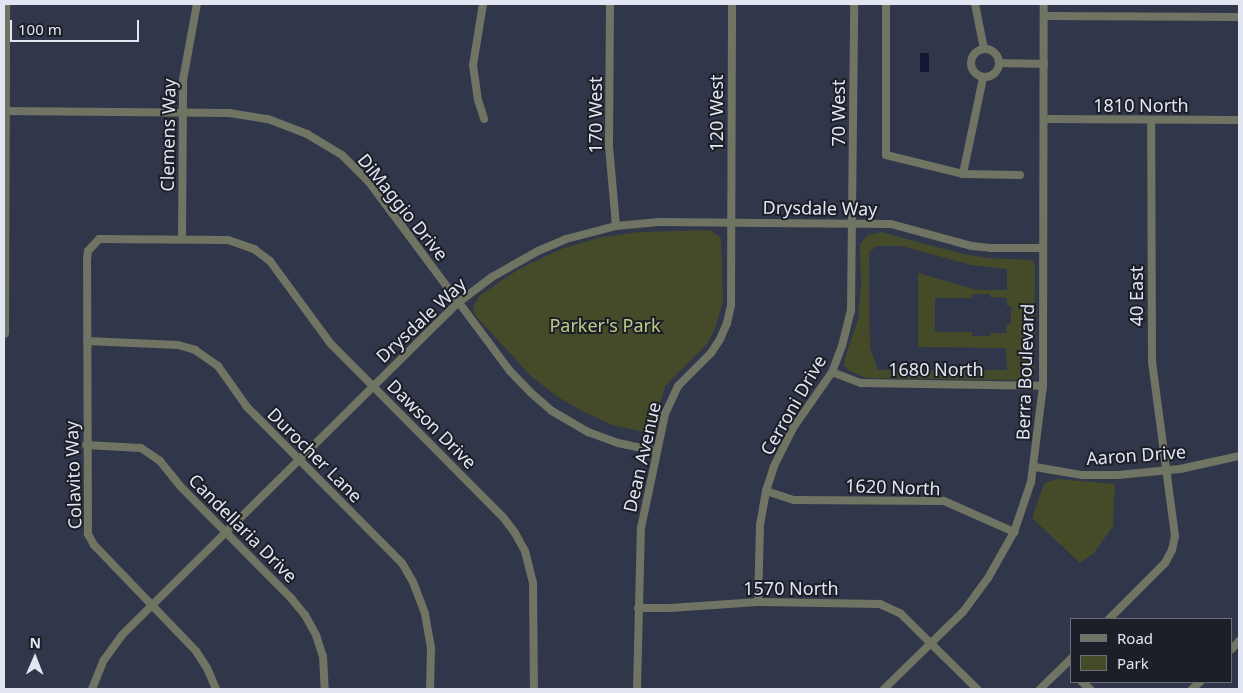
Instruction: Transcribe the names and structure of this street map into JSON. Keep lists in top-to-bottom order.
{
  "streets": {
    "street": [
      "1810 North",
      "120 West",
      "70 West",
      "170 West",
      "Clemens Way",
      "DiMaggio Drive",
      "Drysdale Way",
      "40 East",
      "1680 North",
      "Berra Boulevard",
      "Cerroni Drive",
      "Dawson Drive",
      "Durocher Lane",
      "Aaron Drive",
      "Dean Avenue",
      "Colavito Way",
      "1620 North",
      "Candellaria Drive",
      "1570 North"
    ]
  },
  "crossings": [
    ["1810 North", "40 East"],
    ["1810 North", "Berra Boulevard"],
    ["120 West", "Drysdale Way"],
    ["120 West", "Dean Avenue"],
    ["70 West", "Drysdale Way"],
    ["70 West", "Cerroni Drive"],
    ["170 West", "Drysdale Way"],
    ["Clemens Way", "DiMaggio Drive"],
    ["Clemens Way", "Dawson Drive"],
    ["DiMaggio Drive", "Drysdale Way"],
    ["DiMaggio Drive", "Dean Avenue"],
    ["Drysdale Way", "Berra Boulevard"],
    ["Drysdale Way", "Cerroni Drive"],
    ["Drysdale Way", "Dawson Drive"],
    ["Drysdale Way", "Durocher Lane"],
    ["Drysdale Way", "Dean Avenue"],
    ["Drysdale Way", "Colavito Way"],
    ["Drysdale Way", "Candellaria Drive"],
    ["40 East", "Aaron Drive"],
    ["1680 North", "Berra Boulevard"],
    ["1680 North", "Cerroni Drive"],
    ["Berra Boulevard", "Aaron Drive"],
    ["Berra Boulevard", "1620 North"],
    ["Berra Boulevard", "1570 North"],
    ["Cerroni Drive", "1620 North"],
    ["Cerroni Drive", "1570 North"],
    ["Dawson Drive", "Colavito Way"],
    ["Durocher Lane", "Colavito Way"],
    ["Dean Avenue", "1570 North"],
    ["Colavito Way", "Candellaria Drive"]
  ],
  "parks": ["Parker's Park"],
  "legend": ["Road", "Park"],
  "scale_bar": "100 m",
  "north": "top"
}
